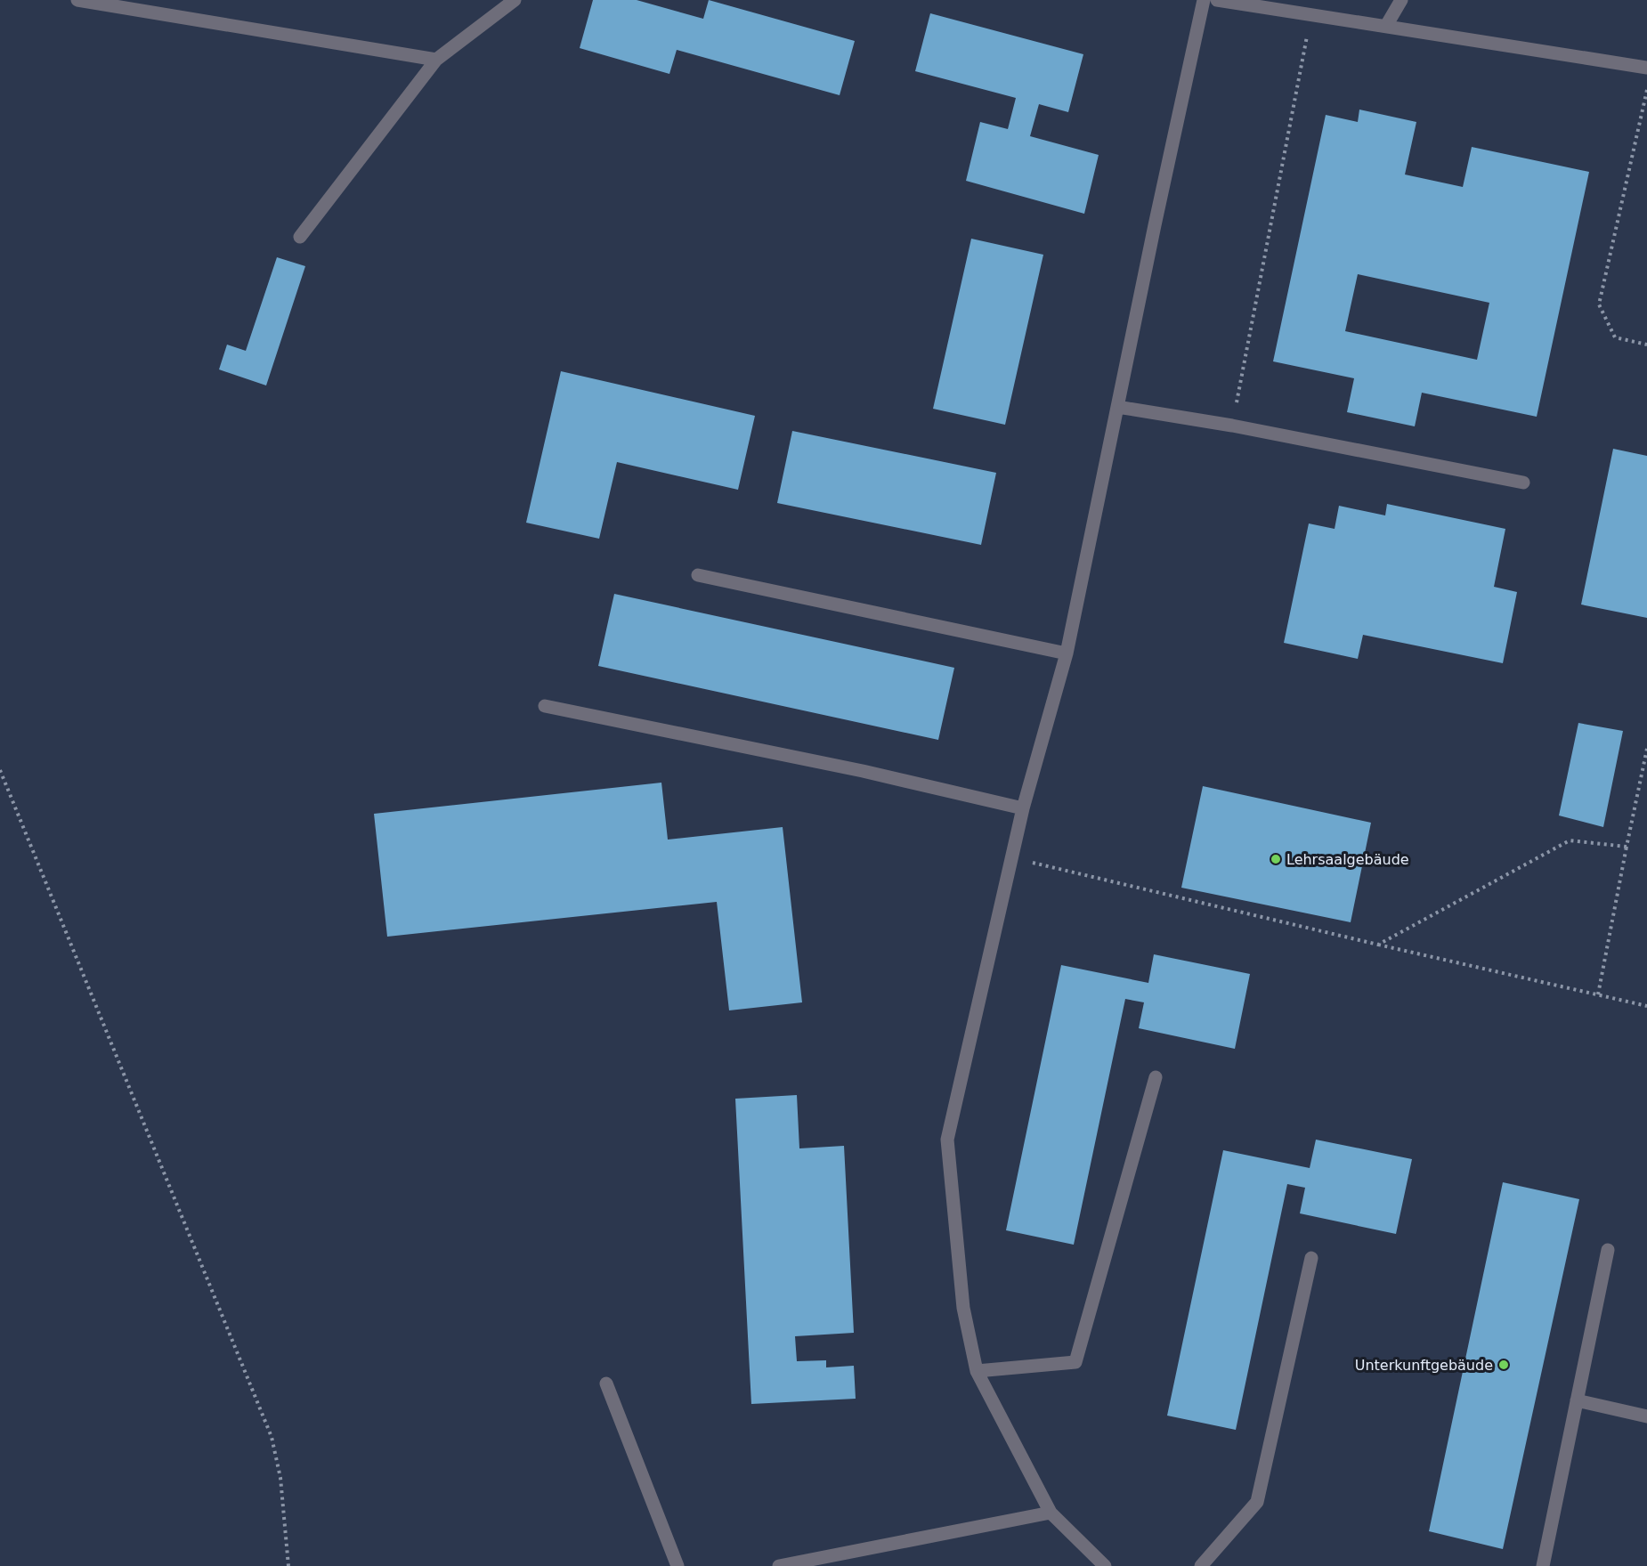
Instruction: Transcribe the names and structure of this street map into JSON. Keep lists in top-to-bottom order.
{
  "places": ["Lehrsaalgebäude", "Unterkunftgebäude"]
}
